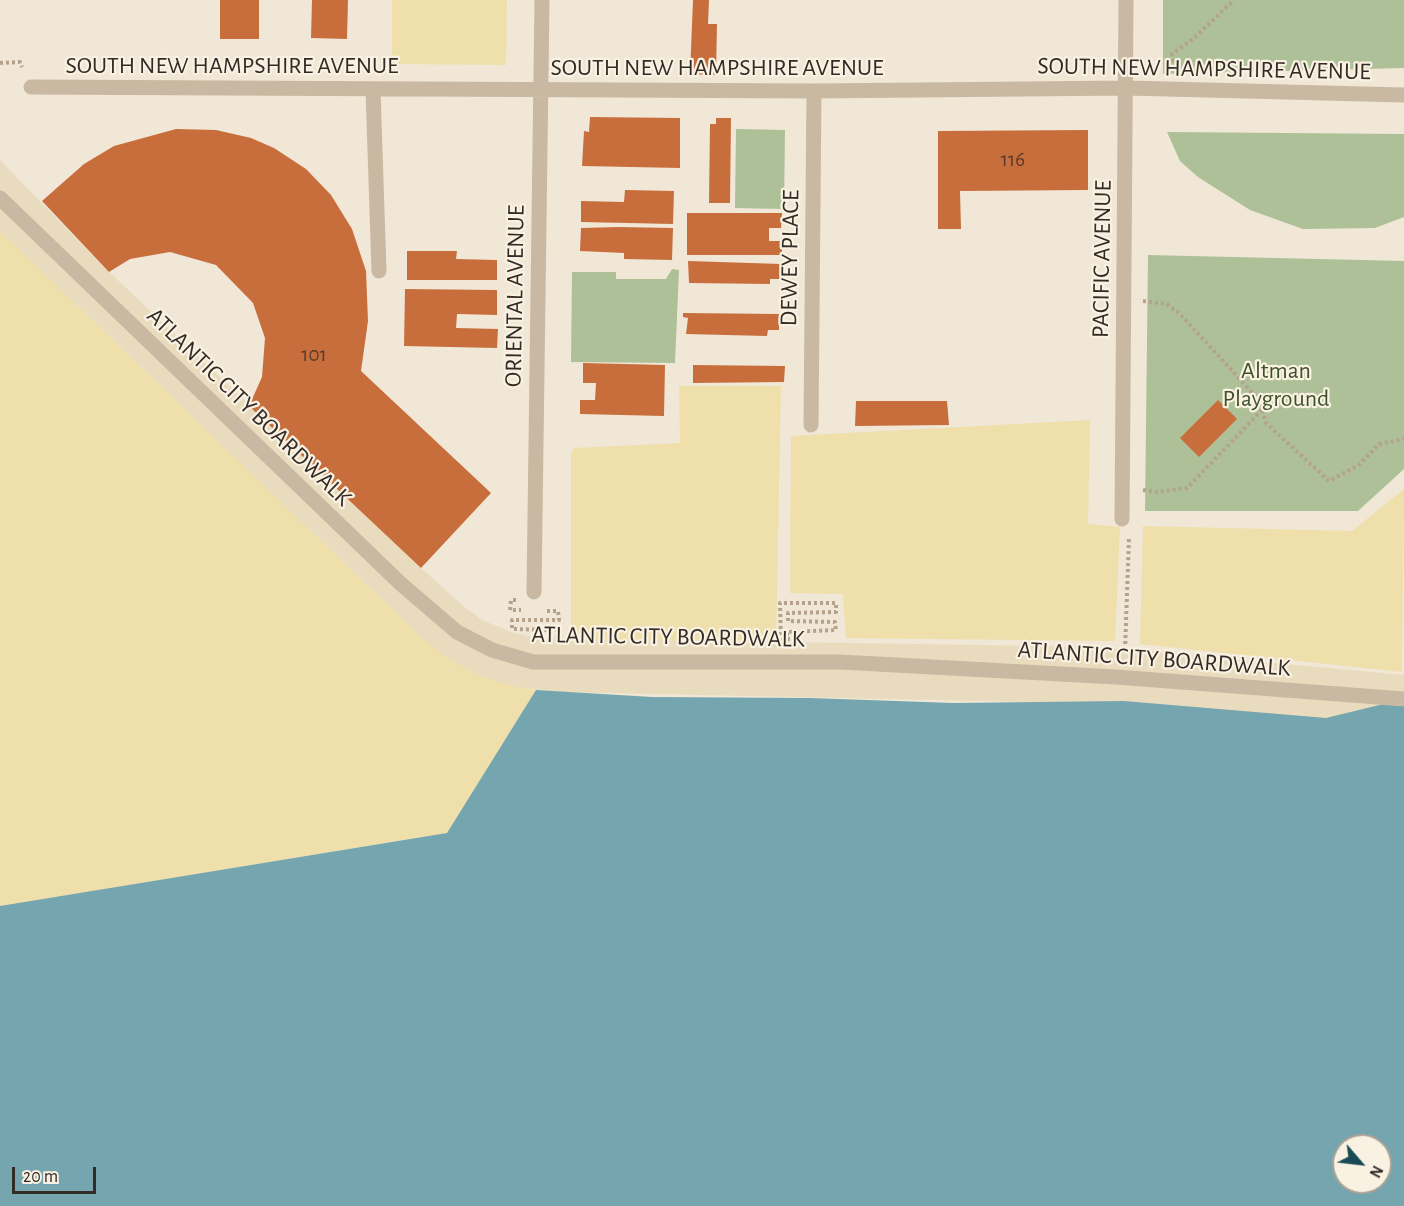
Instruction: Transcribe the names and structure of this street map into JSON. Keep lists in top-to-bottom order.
{
  "streets": {
    "street": [
      "SOUTH NEW HAMPSHIRE AVENUE",
      "DEWEY PLACE",
      "PACIFIC AVENUE",
      "ORIENTAL AVENUE",
      "ATLANTIC CITY BOARDWALK"
    ]
  },
  "crossings": [
    ["SOUTH NEW HAMPSHIRE AVENUE", "DEWEY PLACE"],
    ["SOUTH NEW HAMPSHIRE AVENUE", "PACIFIC AVENUE"],
    ["SOUTH NEW HAMPSHIRE AVENUE", "ORIENTAL AVENUE"]
  ],
  "parks": ["Altman Playground"],
  "house_numbers": ["116", "101"],
  "scale_bar": "20 m",
  "north": "bottom right"
}
